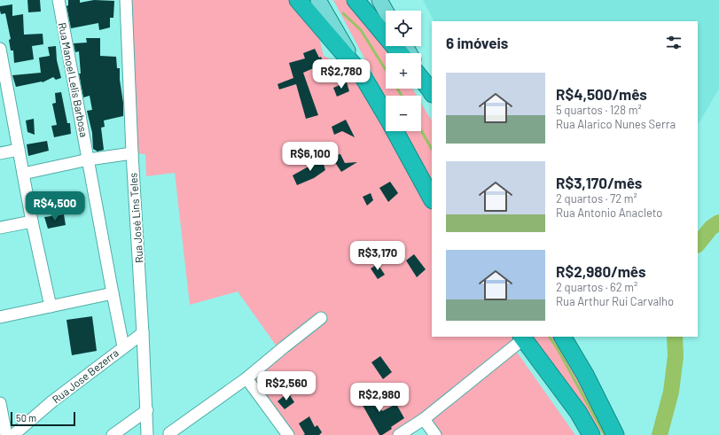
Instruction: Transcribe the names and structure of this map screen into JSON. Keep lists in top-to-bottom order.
{
  "streets": {
    "street": ["Rua Manoel Lelis Barbosa", "Rua José Lins Teles", "Rua Jose Bezerra"]
  },
  "crossings": [
    ["Rua Manoel Lelis Barbosa", "Rua Jose Bezerra"],
    ["Rua José Lins Teles", "Rua Jose Bezerra"]
  ],
  "scale_bar": "50 m",
  "page": {
    "map_buttons": ["+", "−"],
    "heading": "6 imóveis",
    "price": [
      "R$2,780",
      "R$6,100",
      "R$4,500",
      "R$3,170",
      "R$2,560",
      "R$2,980"
    ],
    "list": [
      {
        "name": "R$4,500/mês",
        "note": "5 quartos · 128 m² · Rua Alarico Nunes Serra"
      },
      {
        "name": "R$3,170/mês",
        "note": "2 quartos · 72 m² · Rua Antonio Anacleto"
      },
      {
        "name": "R$2,980/mês",
        "note": "2 quartos · 62 m² · Rua Arthur Rui Carvalho"
      }
    ],
    "scale": "50 m"
  }
}
